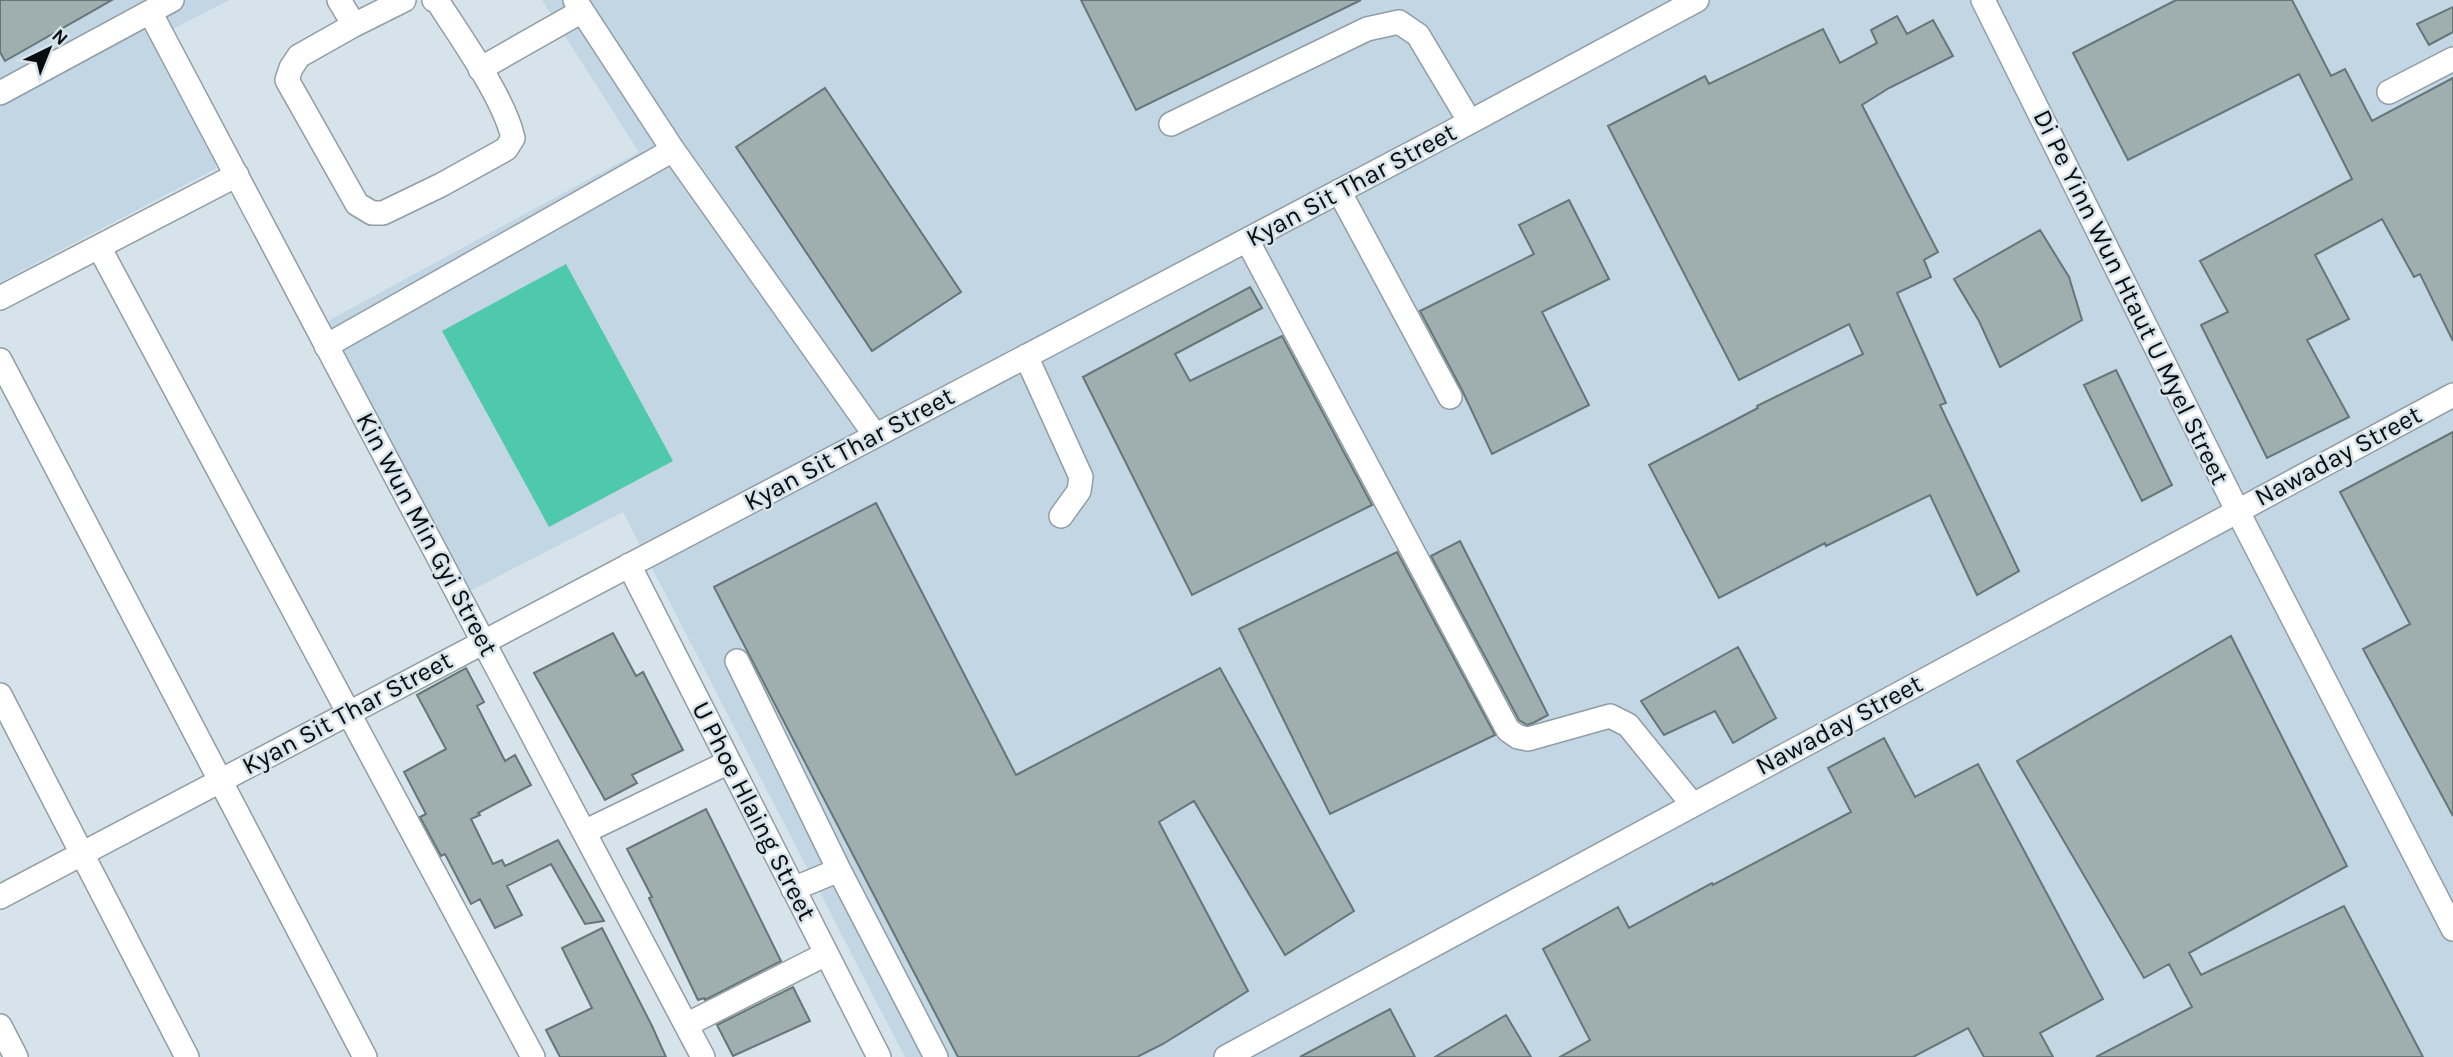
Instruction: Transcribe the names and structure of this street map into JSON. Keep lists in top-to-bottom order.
{
  "streets": {
    "street": [
      "Kyan Sit Thar Street",
      "Di Pe Yinn Wun Htaut U Myel Street",
      "Nawaday Street",
      "Kin Wun Min Gyi Street",
      "U Phoe Hlaing Street"
    ]
  },
  "crossings": [
    ["Kyan Sit Thar Street", "Kin Wun Min Gyi Street"],
    ["Kyan Sit Thar Street", "U Phoe Hlaing Street"],
    ["Di Pe Yinn Wun Htaut U Myel Street", "Nawaday Street"]
  ],
  "north": "top right"
}
